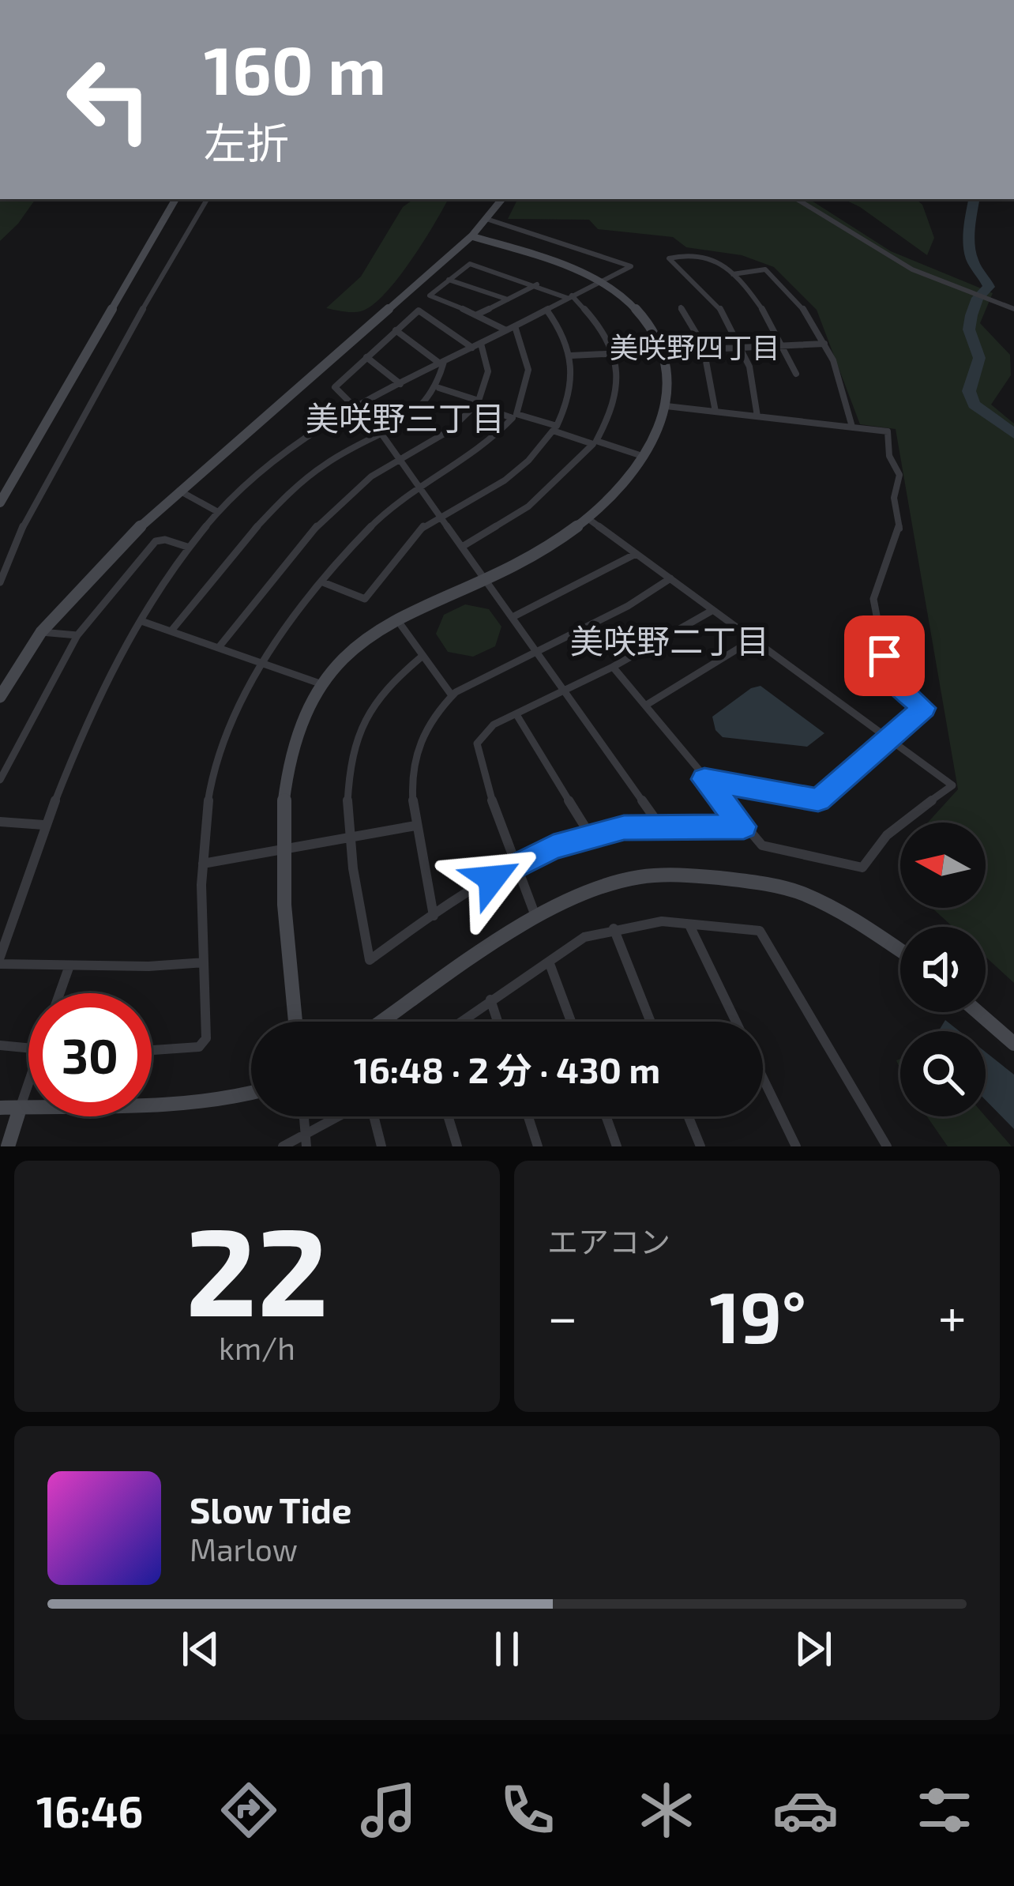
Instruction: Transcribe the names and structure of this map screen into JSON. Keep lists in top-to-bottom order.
{
  "districts": ["美咲野四丁目", "美咲野三丁目", "美咲野二丁目"],
  "north": "left",
  "page": {
    "turn": ["160 m", "左折"],
    "limit": "30",
    "trip": "16:48 · 2 分 · 430 m",
    "tile": [
      ["22", "km/h"],
      "エアコン"
    ],
    "heat": ["−", "19°", "+"],
    "song": ["Slow Tide", "Marlow"],
    "tabs": "16:46"
  }
}
